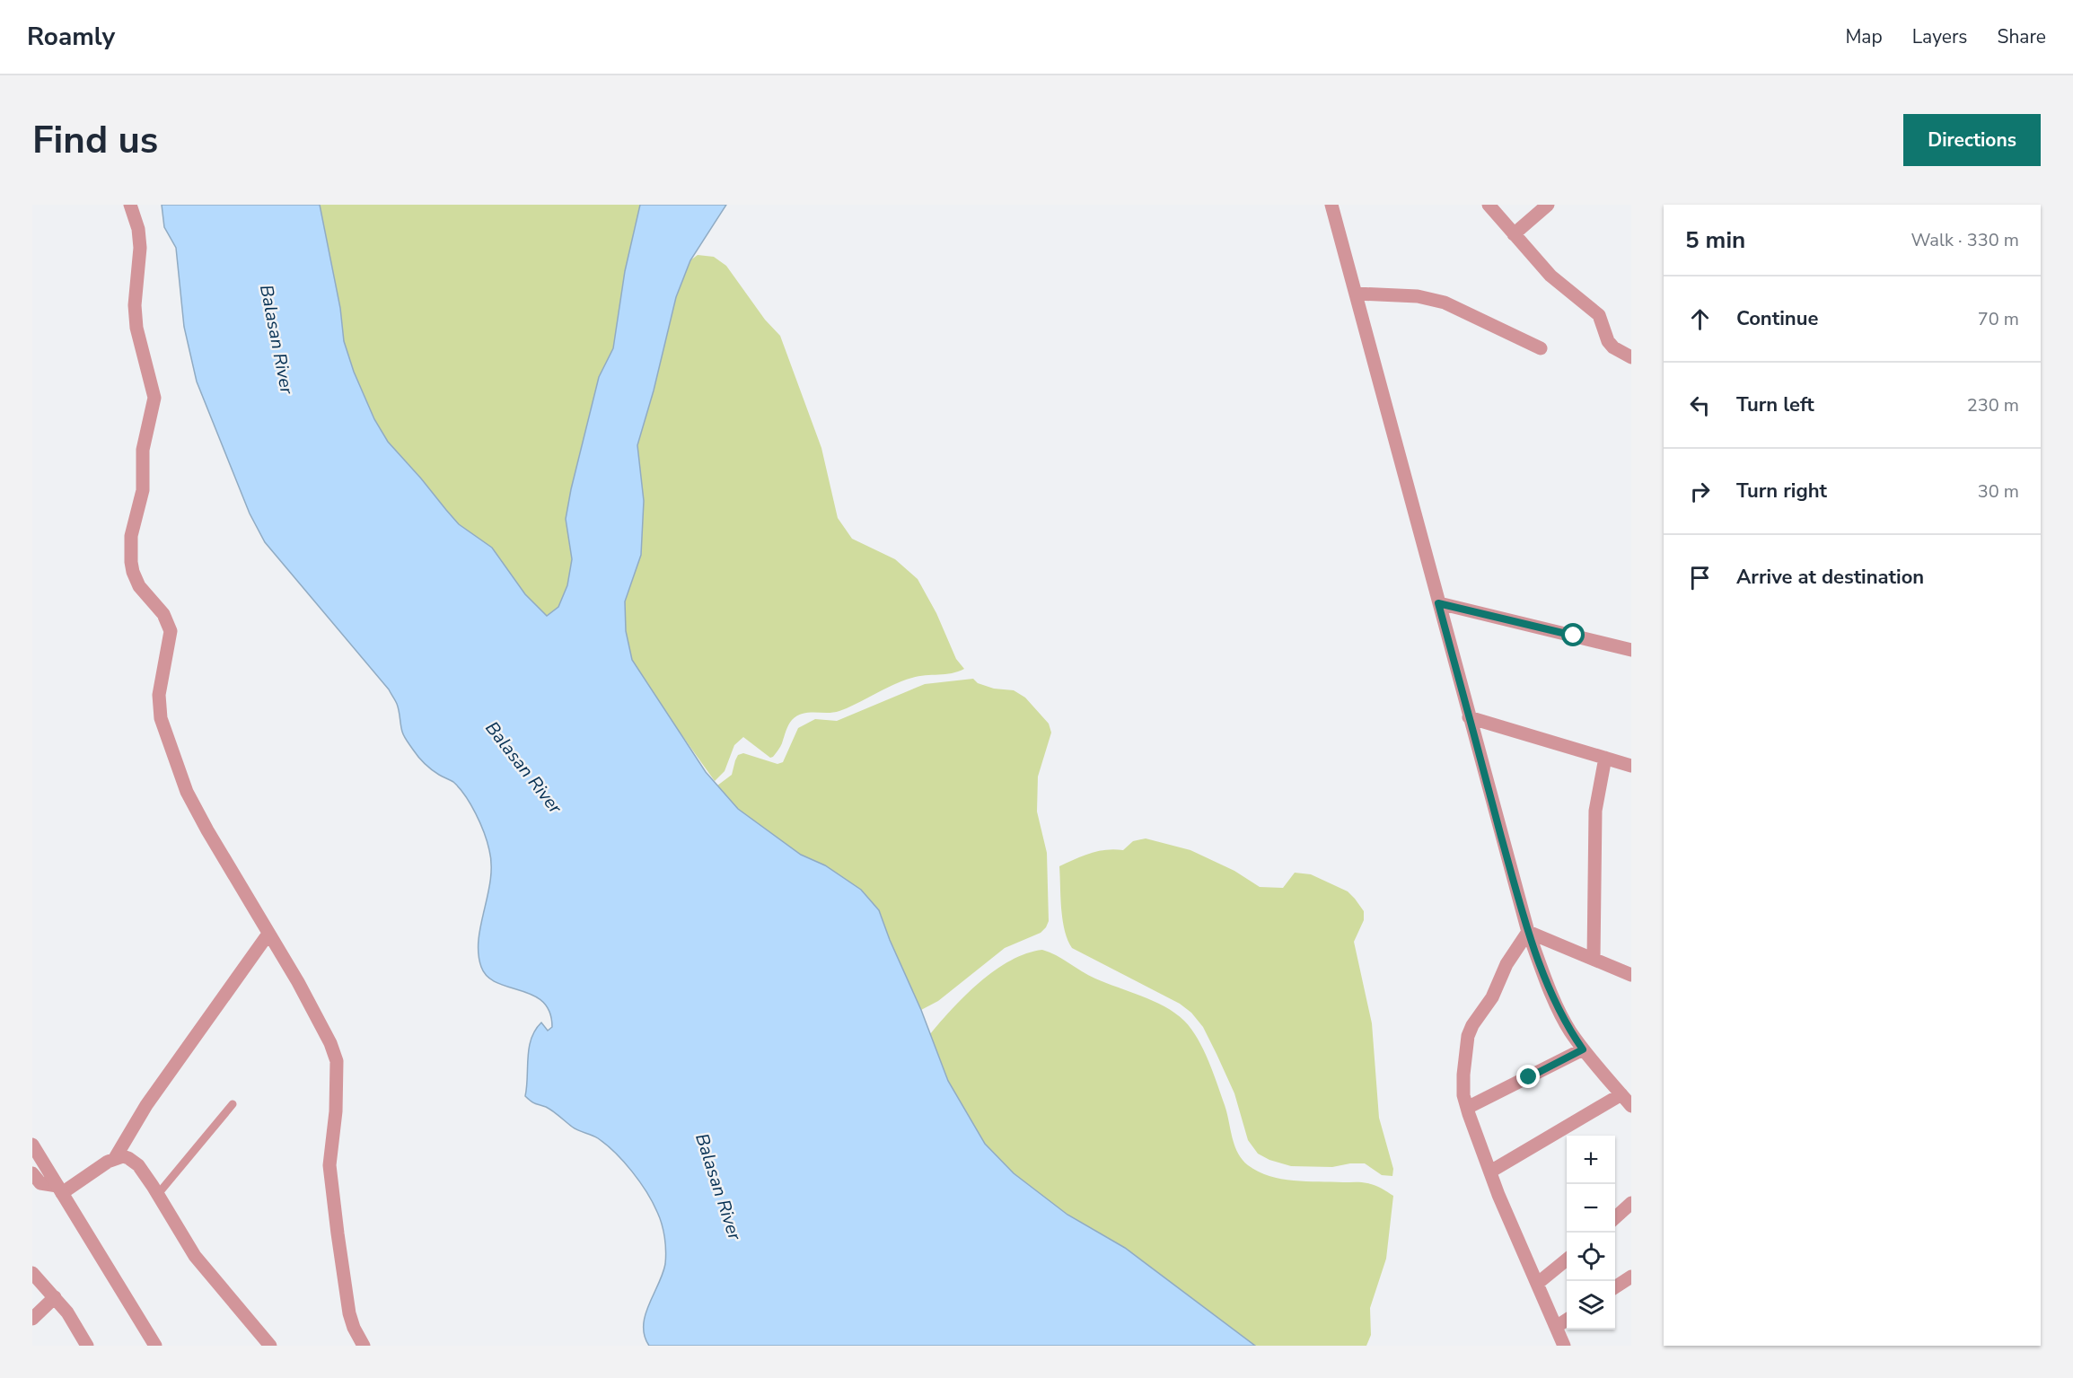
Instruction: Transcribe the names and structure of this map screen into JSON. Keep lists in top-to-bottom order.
{
  "water": ["Balasan River"],
  "page": {
    "header": "Roamly",
    "nav": ["Map", "Layers", "Share"],
    "buttons": "Directions",
    "title": "Find us",
    "heading": ["5 min", "Walk · 330 m"],
    "list": [
      ["Continue", "70 m"],
      ["Turn left", "230 m"],
      ["Turn right", "30 m"],
      "Arrive at destination"
    ],
    "map_buttons": ["+", "−"]
  }
}
